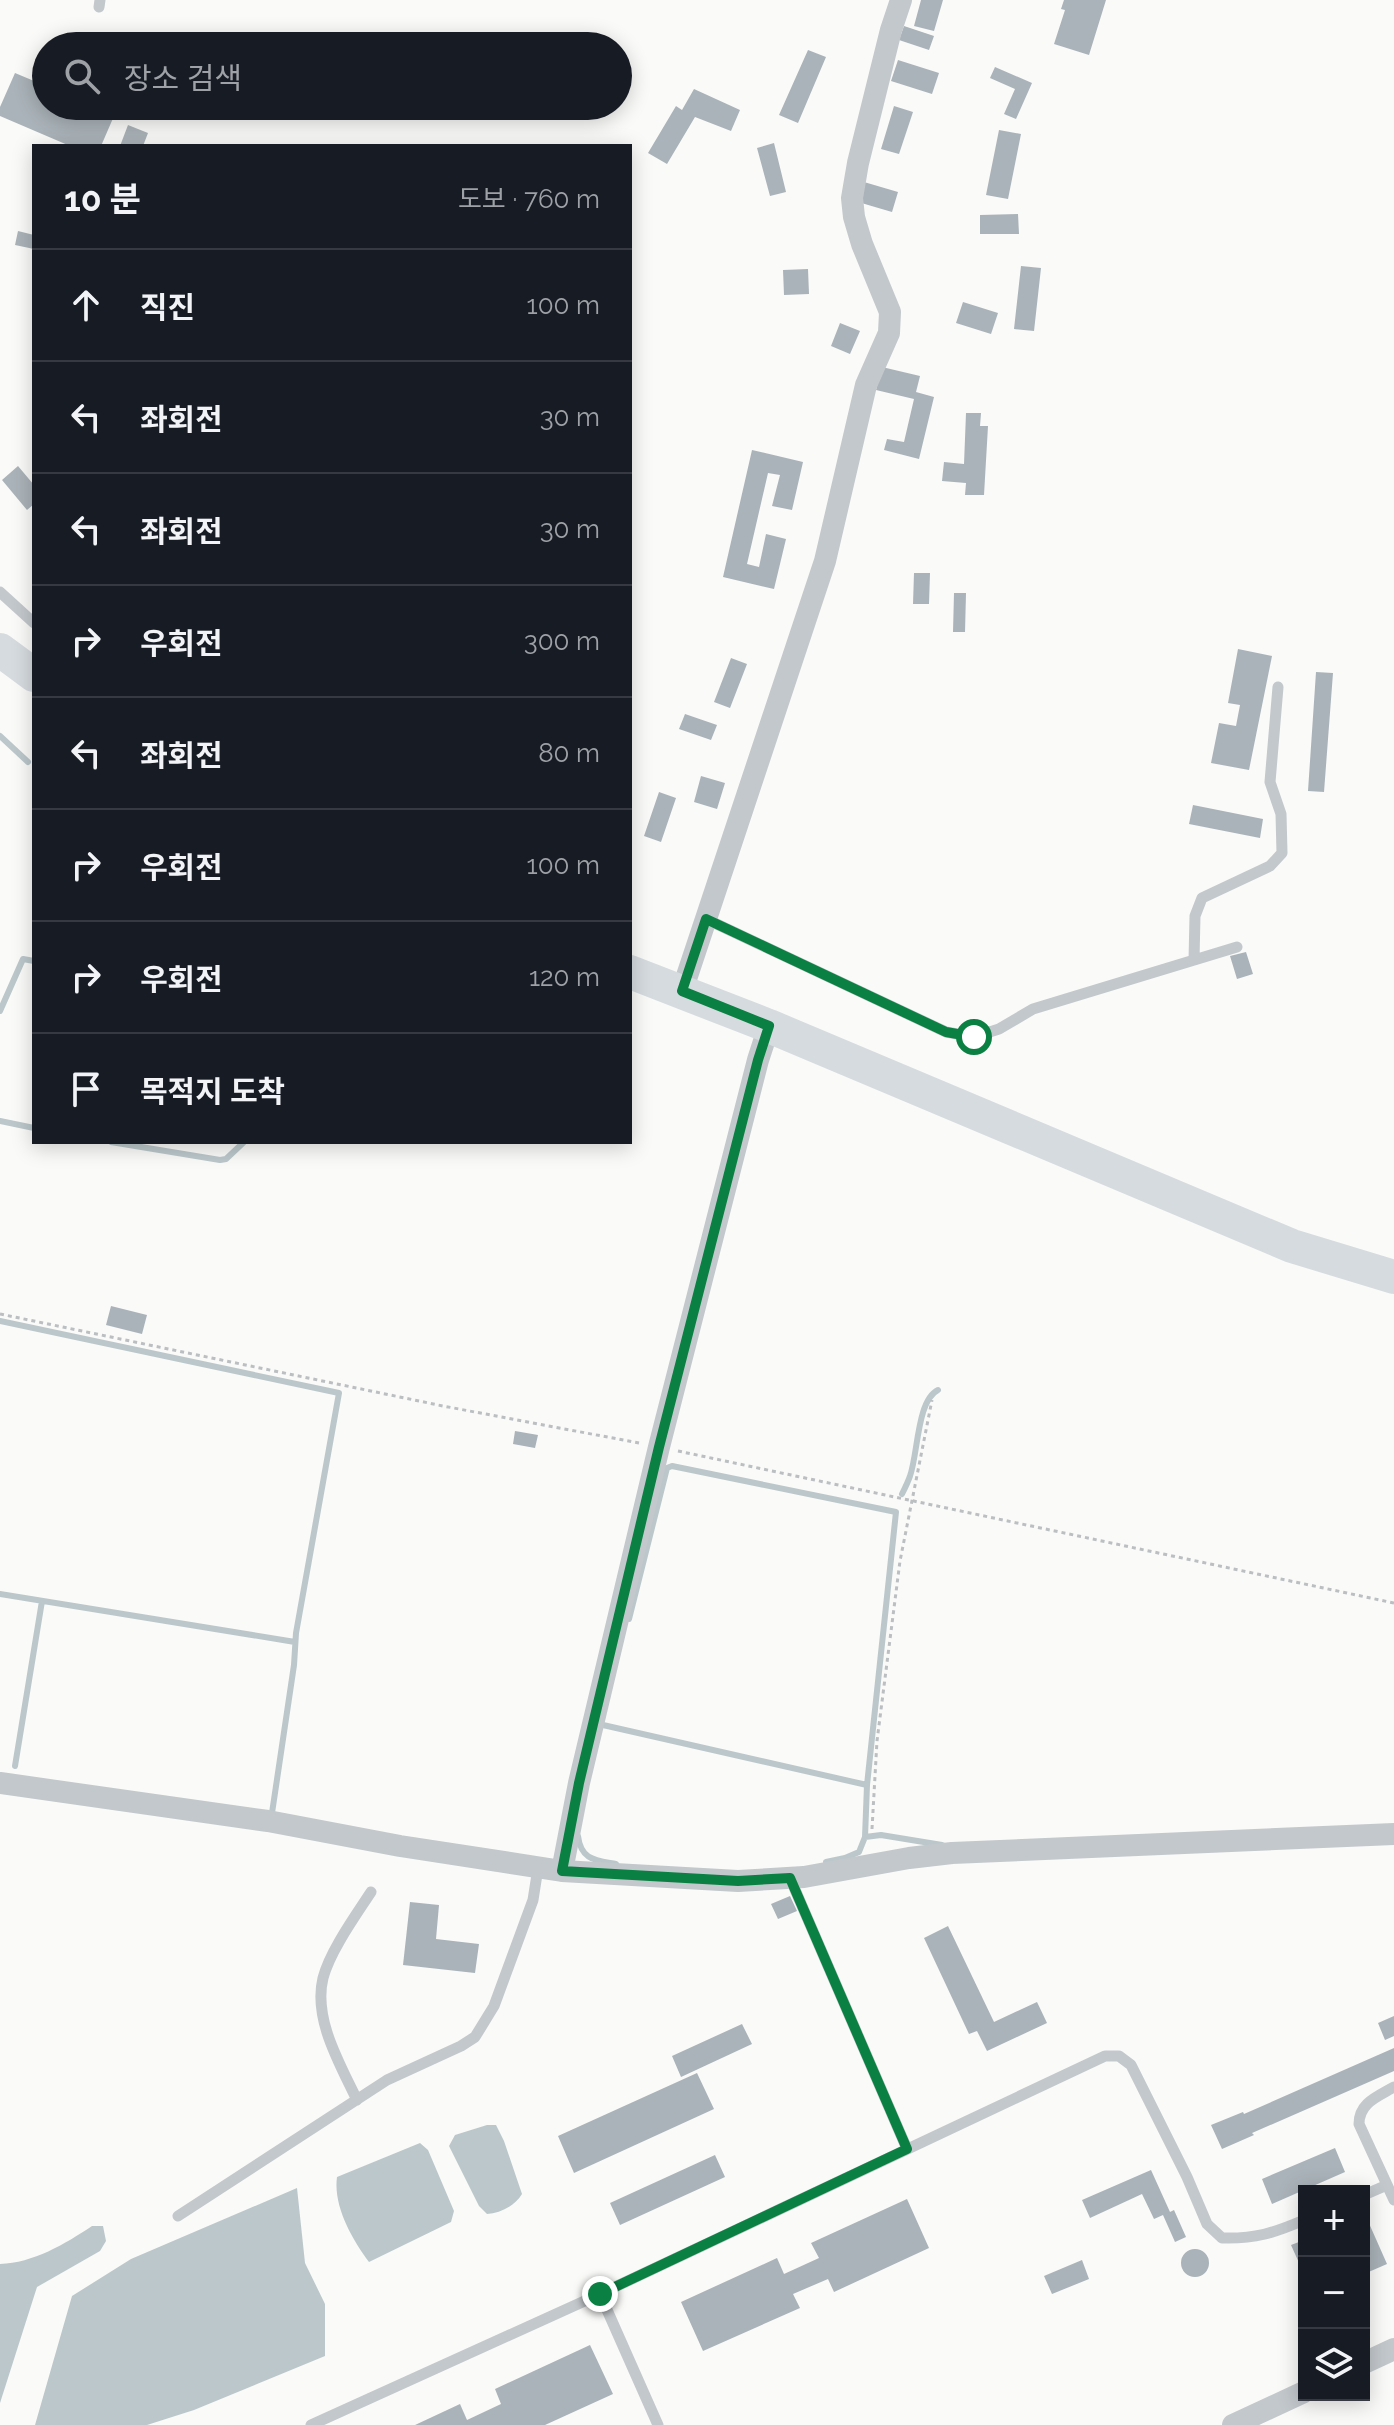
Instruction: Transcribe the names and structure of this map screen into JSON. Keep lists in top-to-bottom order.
{
  "page": {
    "search": "장소 검색",
    "heading": ["10 분", "도보 · 760 m"],
    "list": [
      ["직진", "100 m"],
      ["좌회전", "30 m"],
      ["좌회전", "30 m"],
      ["우회전", "300 m"],
      ["좌회전", "80 m"],
      ["우회전", "100 m"],
      ["우회전", "120 m"],
      "목적지 도착"
    ],
    "map_buttons": ["+", "−"]
  }
}
